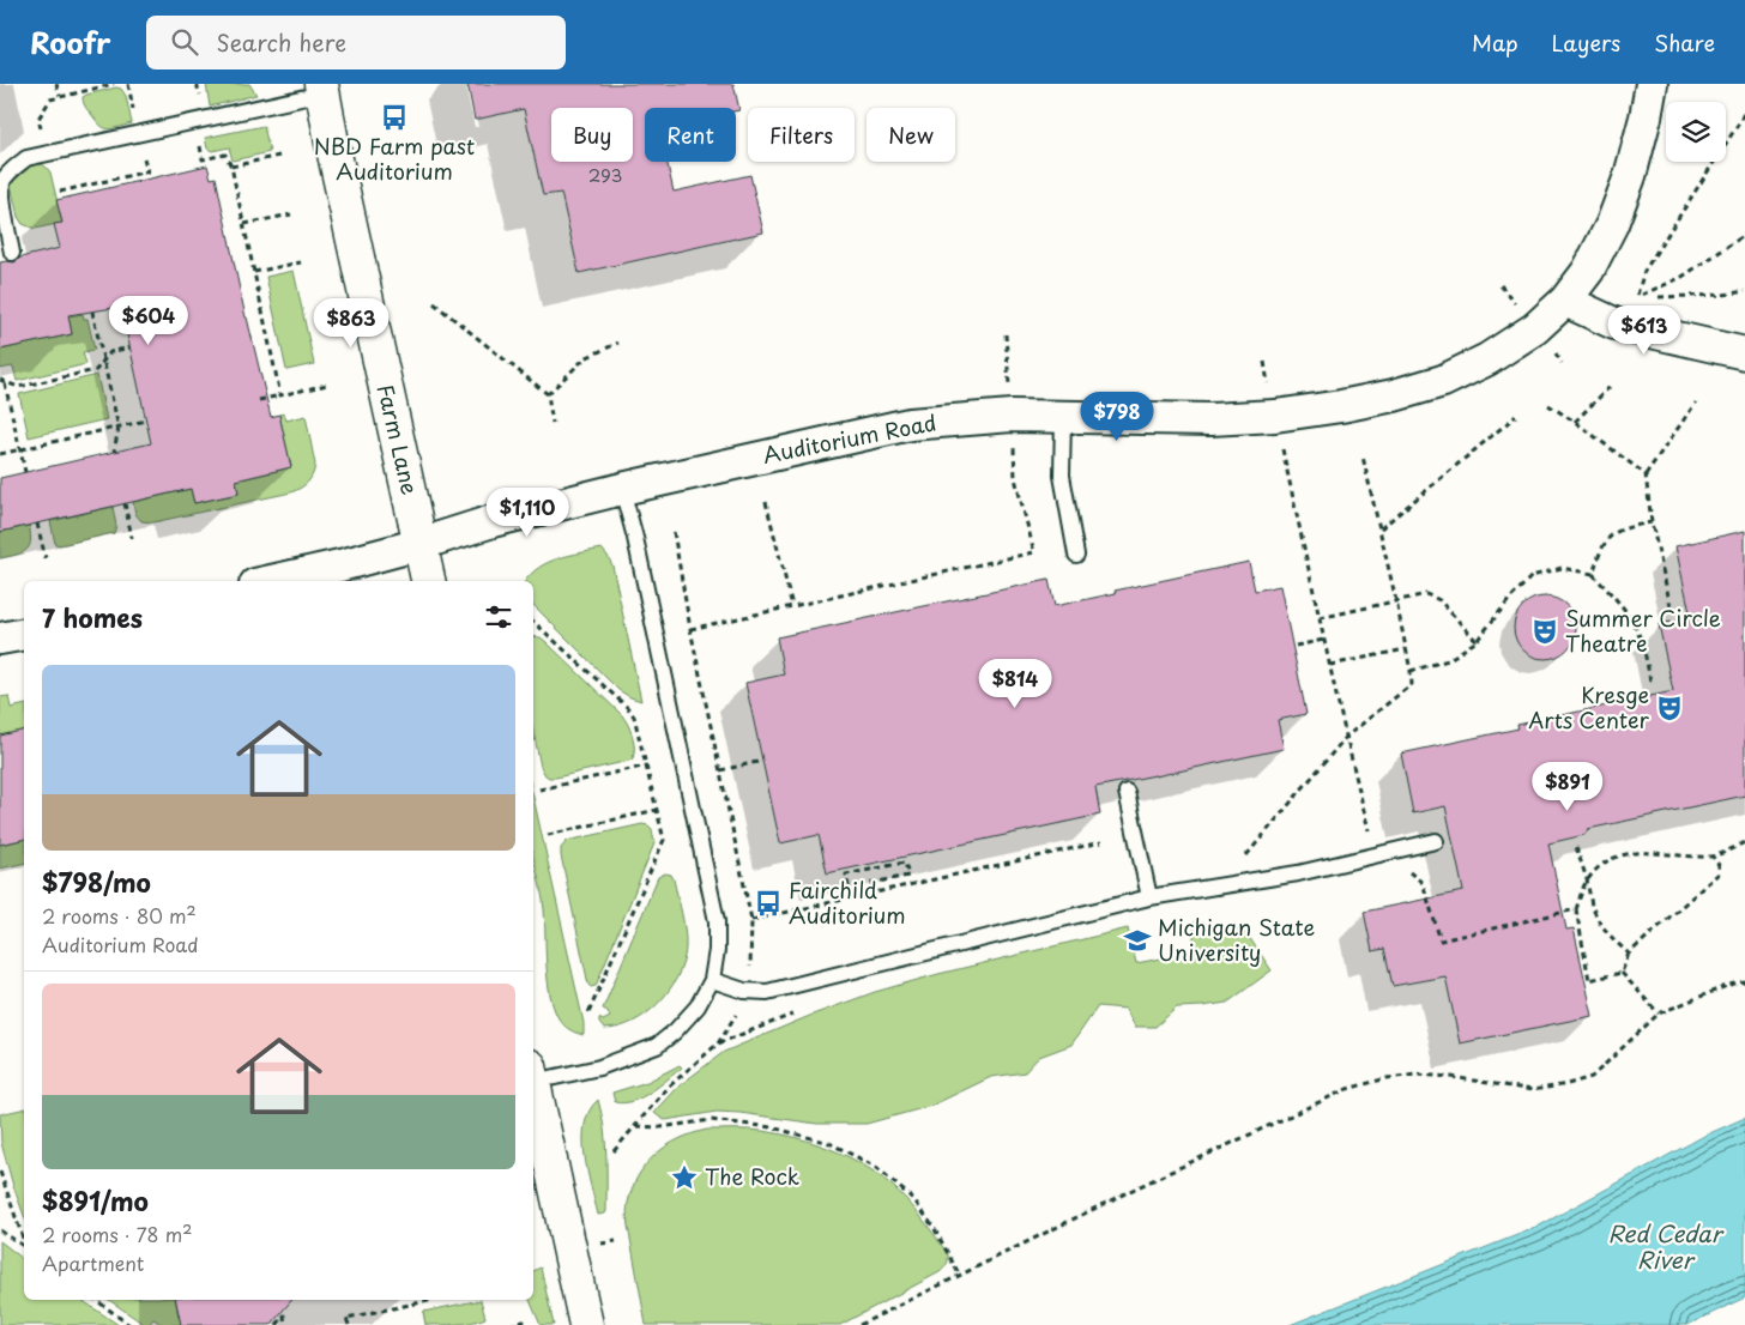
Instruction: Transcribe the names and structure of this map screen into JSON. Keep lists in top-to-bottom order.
{
  "streets": {
    "street": ["Farm Lane", "Auditorium Road"]
  },
  "crossings": [
    ["Farm Lane", "Auditorium Road"]
  ],
  "water": ["Red Cedar River"],
  "places": {
    "bus stop": ["NBD Farm past Auditorium", "Fairchild Auditorium"],
    "theatre": ["Summer Circle Theatre", "Kresge Arts Center"],
    "school or university": ["Michigan State University"],
    "place": ["The Rock"]
  },
  "house_numbers": ["293"],
  "page": {
    "header": "Roofr",
    "search": "Search here",
    "nav": ["Map", "Layers", "Share"],
    "chip": [
      "Buy",
      "Rent",
      "Filters",
      "New"
    ],
    "price": [
      "$604",
      "$863",
      "$613",
      "$798",
      "$1,110",
      "$814",
      "$891"
    ],
    "heading": "7 homes",
    "list": [
      {
        "name": "$798/mo",
        "note": "2 rooms · 80 m² · Auditorium Road"
      },
      {
        "name": "$891/mo",
        "note": "2 rooms · 78 m² · Apartment"
      }
    ]
  }
}
